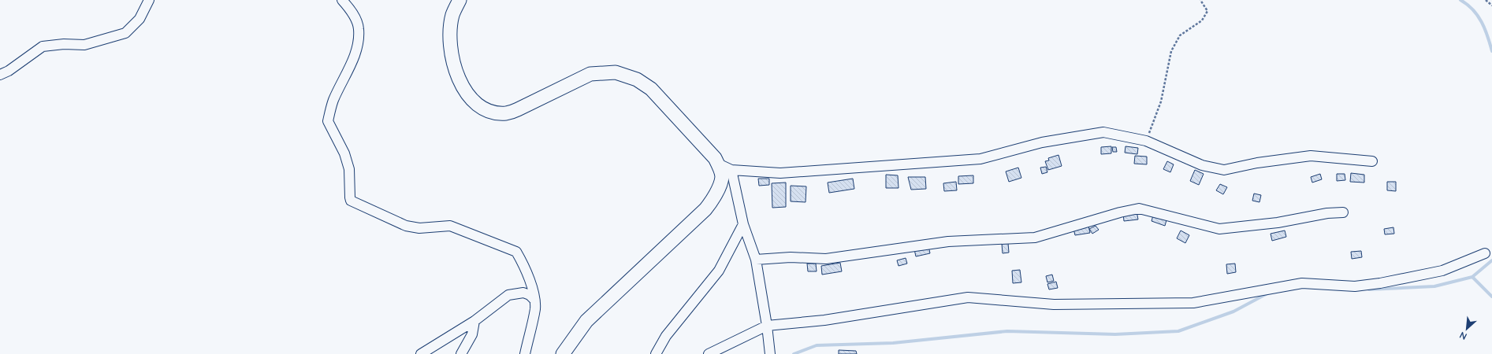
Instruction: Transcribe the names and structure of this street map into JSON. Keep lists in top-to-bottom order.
{
  "north": "bottom left"
}
